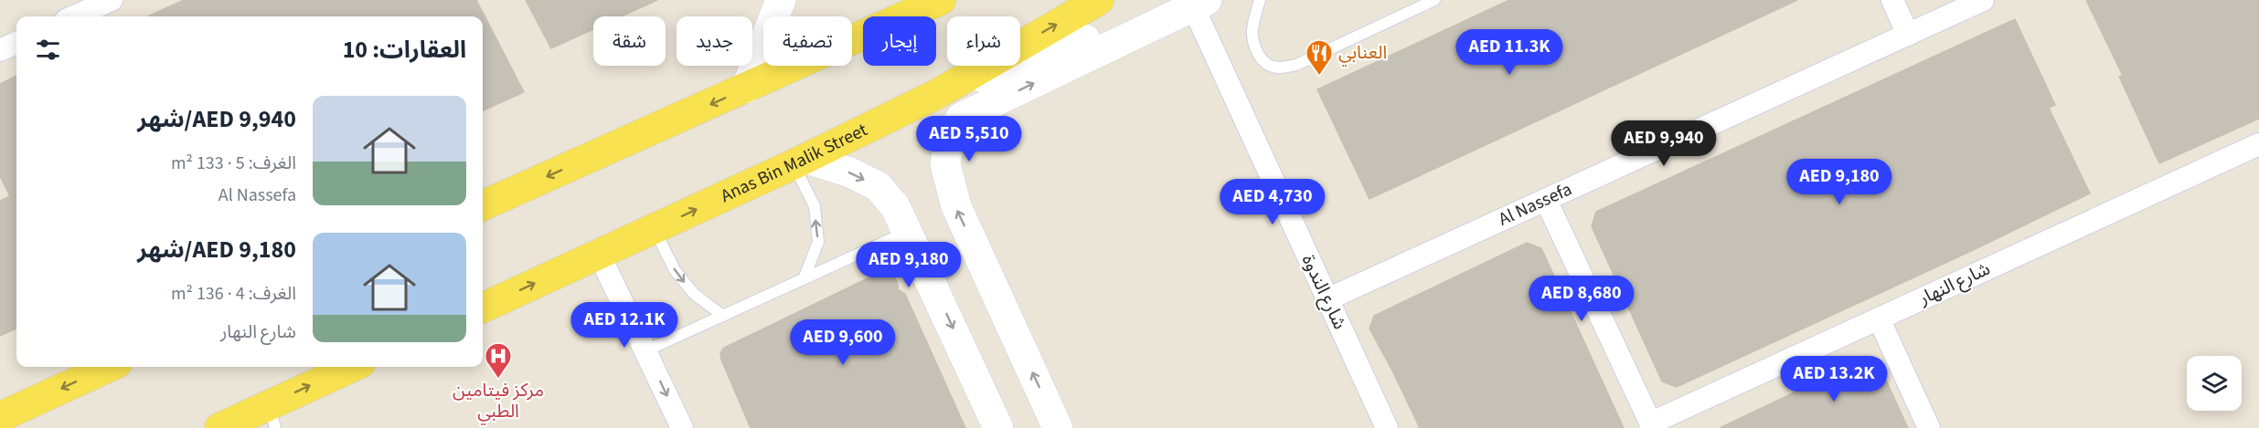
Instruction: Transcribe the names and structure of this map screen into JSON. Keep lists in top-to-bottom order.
{
  "streets": {
    "main road": ["Anas Bin Malik Street"],
    "street": ["Al Nassefa", "شارع النهار", "شارع الندوة"]
  },
  "crossings": [
    ["Al Nassefa", "شارع الندوة"]
  ],
  "places": {
    "restaurant": ["العنابي"],
    "hospital": ["مركز فيتامين الطبي"]
  },
  "page": {
    "chip": [
      "شراء",
      "إيجار",
      "تصفية",
      "جديد",
      "شقة"
    ],
    "heading": "العقارات: 10",
    "price": [
      "AED 11.3K",
      "AED 5,510",
      "AED 9,940",
      "AED 9,180",
      "AED 4,730",
      "AED 9,180",
      "AED 8,680",
      "AED 12.1K",
      "AED 9,600",
      "AED 13.2K"
    ],
    "list": [
      {
        "name": "AED 9,940/شهر",
        "note": "الغرف: 5 · 133 m² · Al Nassefa"
      },
      {
        "name": "AED 9,180/شهر",
        "note": "الغرف: 4 · 136 m² · شارع النهار"
      }
    ]
  }
}
